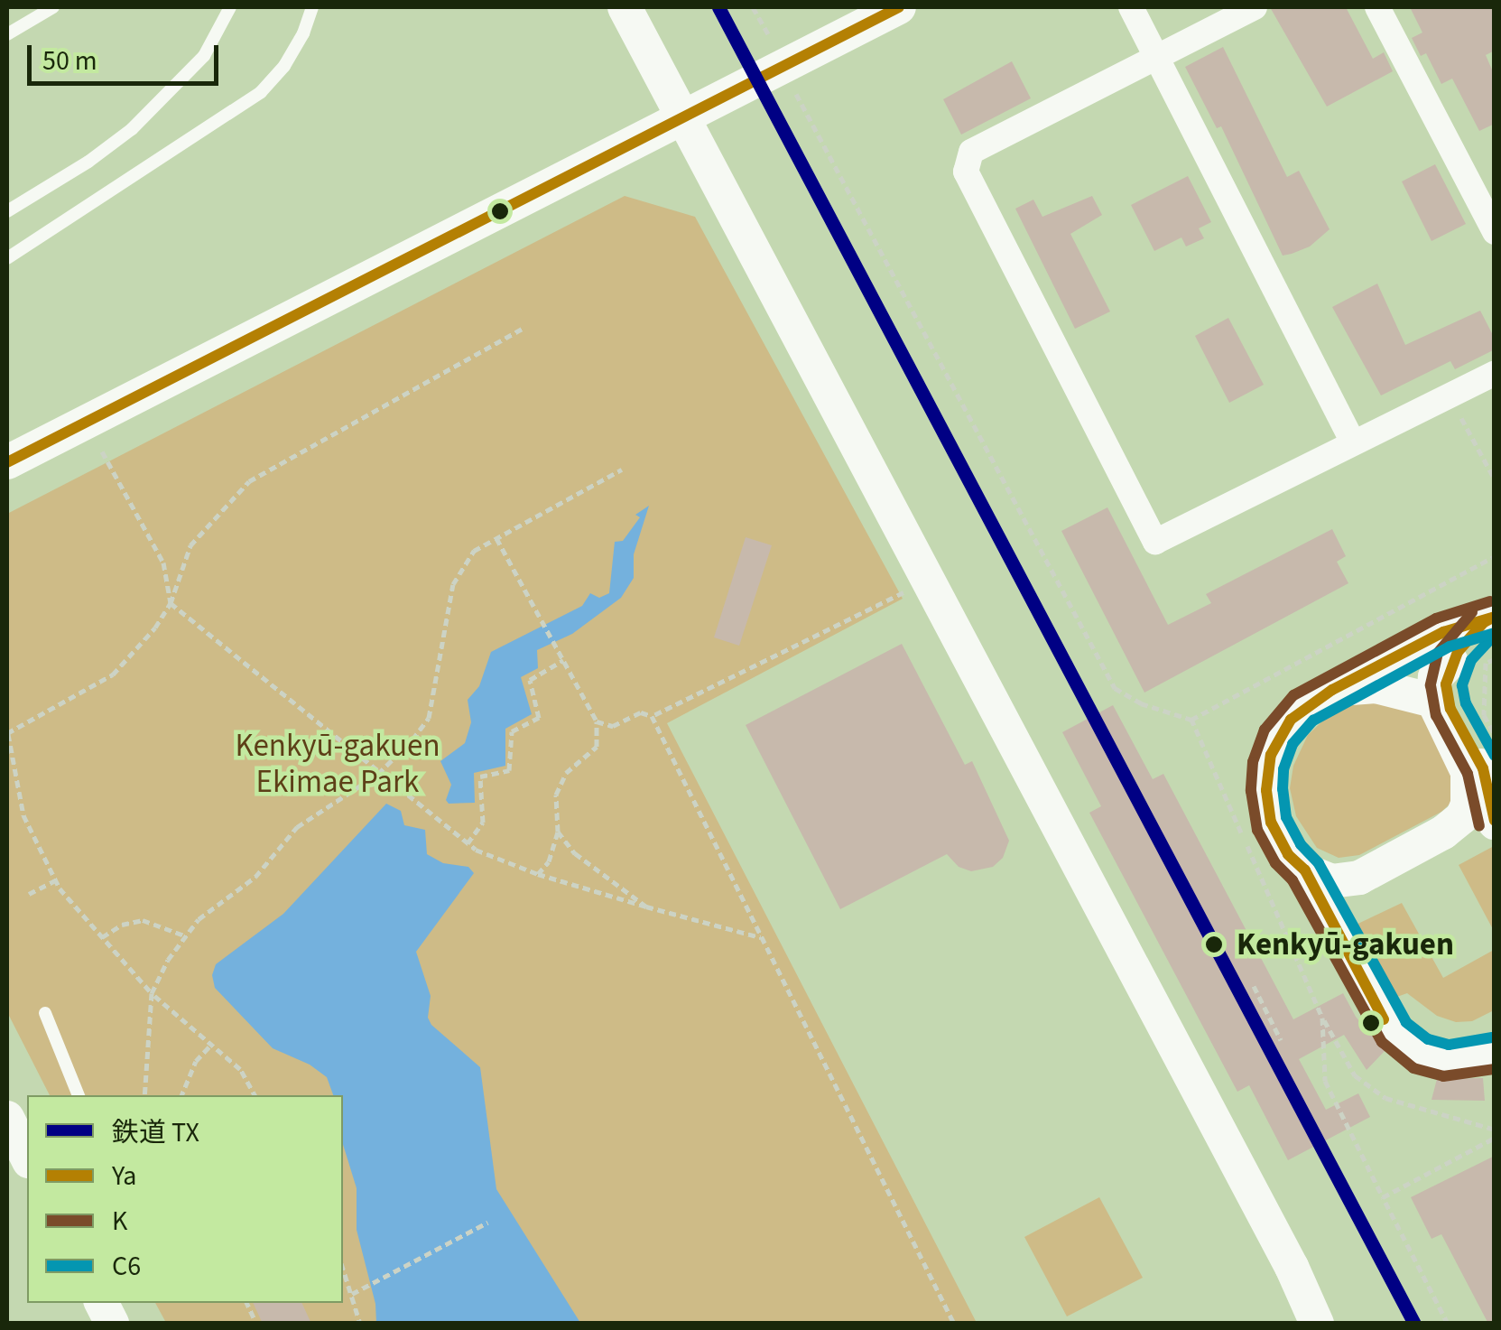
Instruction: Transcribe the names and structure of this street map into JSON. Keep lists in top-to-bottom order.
{
  "parks": ["Kenkyū-gakuen Ekimae Park"],
  "places": ["Kenkyū-gakuen"],
  "lines": [
    "rail line TX",
    "transit line Ya",
    "transit line K",
    "transit line C6"
  ],
  "legend": [
    "鉄道 TX",
    "Ya",
    "K",
    "C6"
  ],
  "scale_bar": "50 m"
}
